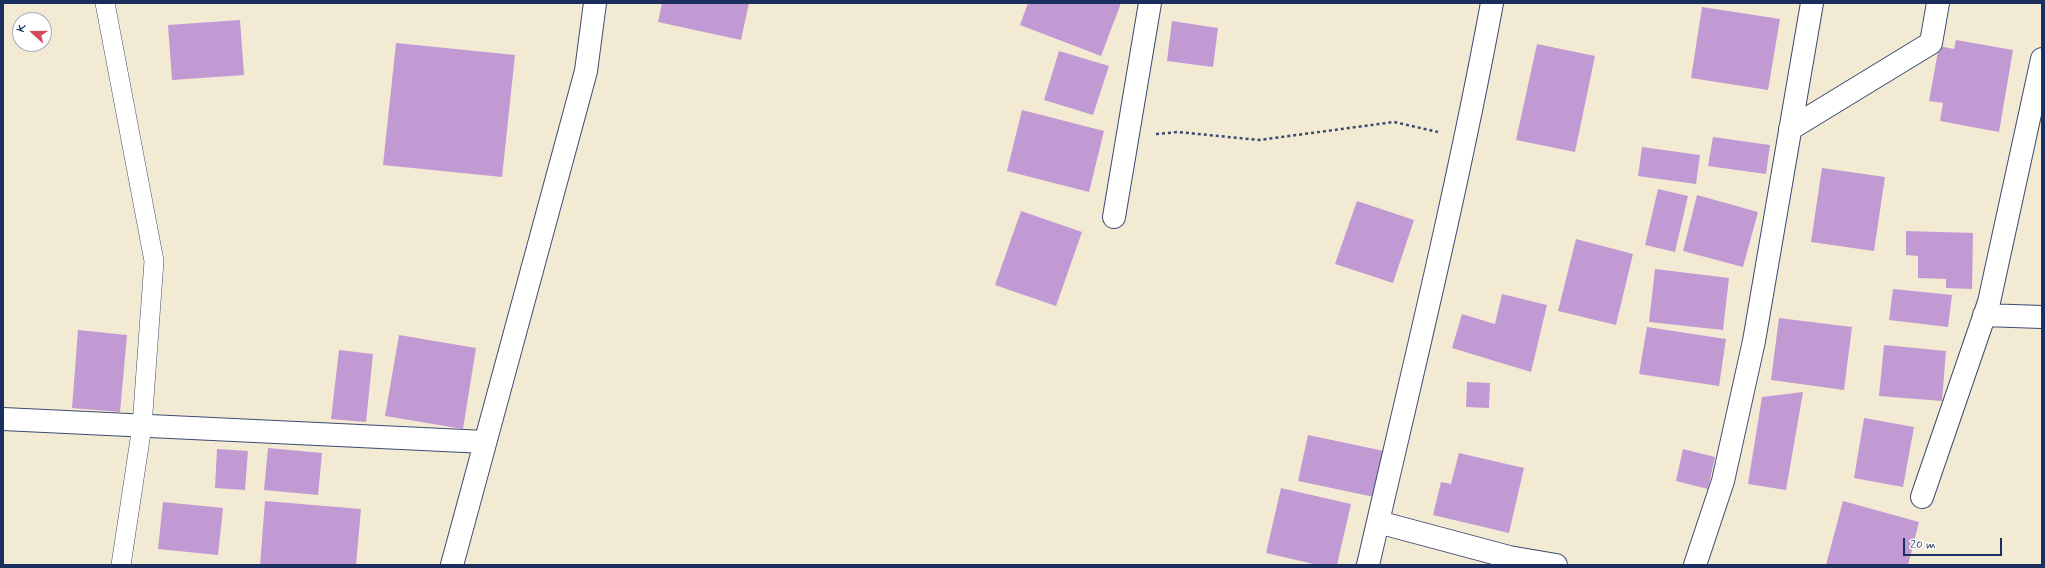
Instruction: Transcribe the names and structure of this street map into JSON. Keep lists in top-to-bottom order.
{
  "scale_bar": "20 m",
  "north": "left"
}
